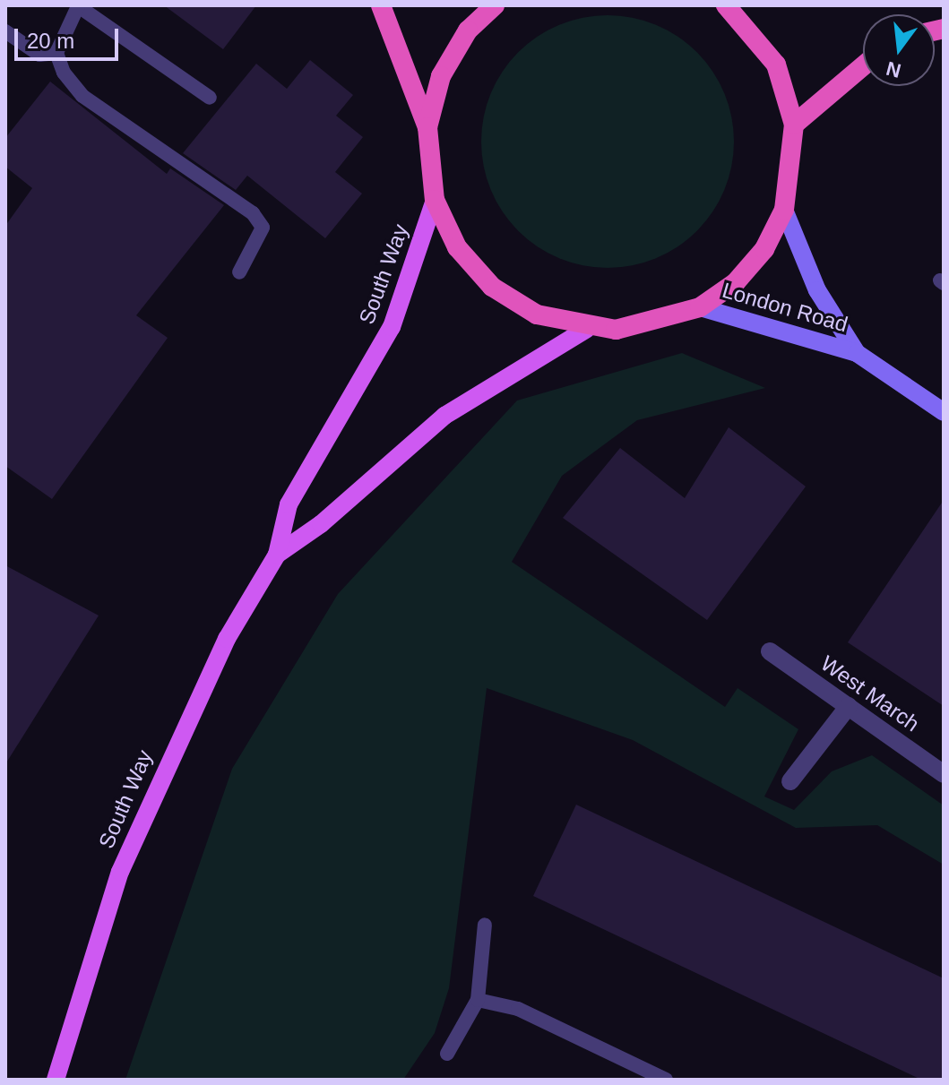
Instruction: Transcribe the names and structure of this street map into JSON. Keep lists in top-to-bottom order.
{
  "streets": {
    "main road": ["South Way", "London Road"],
    "street": ["West March"]
  },
  "scale_bar": "20 m",
  "north": "bottom"
}
